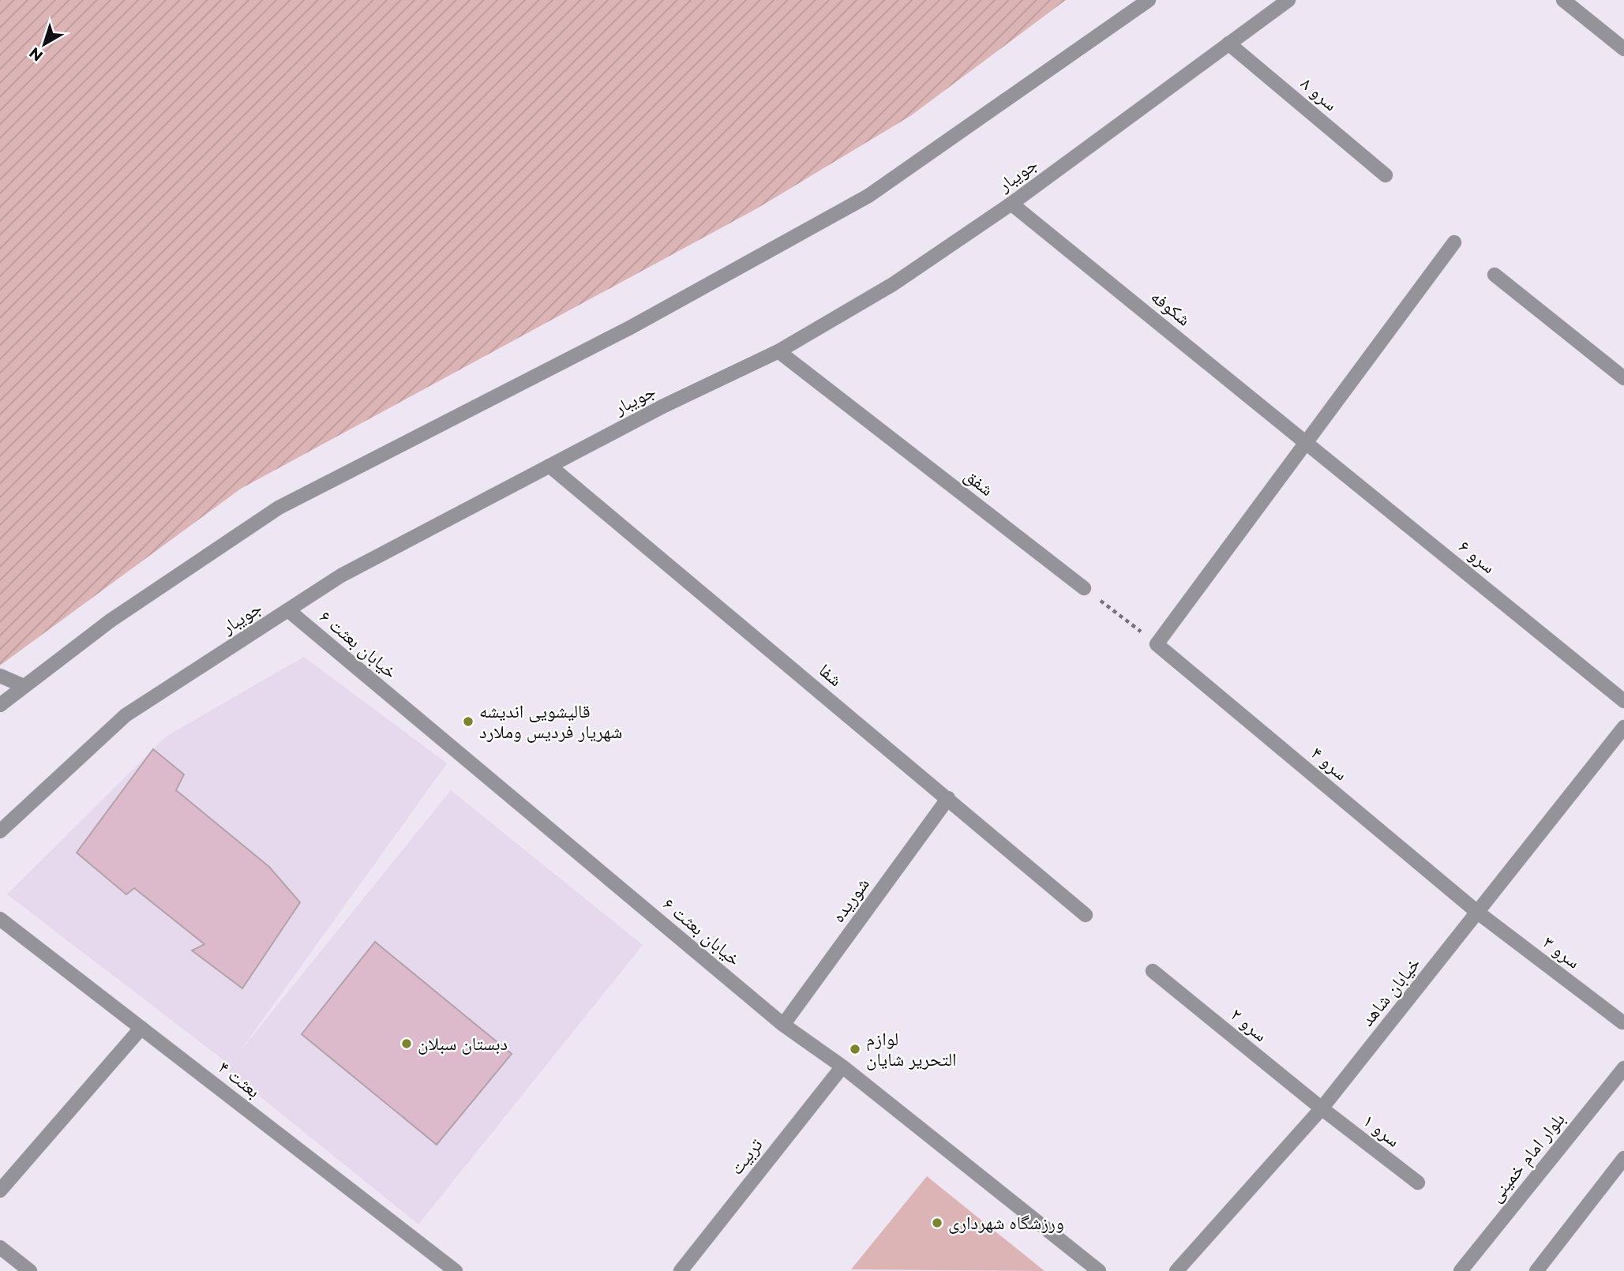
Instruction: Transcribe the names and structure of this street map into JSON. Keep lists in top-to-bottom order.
{
  "streets": {
    "street": [
      "سرو ۸",
      "جویبار",
      "شکوفه",
      "شفق",
      "سرو ۶",
      "خیابان بعثت ۶",
      "شفا",
      "سرو ۴",
      "شوریده",
      "سرو ۳",
      "خیابان شاهد",
      "سرو ۲",
      "بعثت ۴",
      "سرو ۱",
      "تربیت",
      "بلوار امام خمینی"
    ]
  },
  "crossings": [
    ["سرو ۸", "جویبار"],
    ["جویبار", "شکوفه"],
    ["جویبار", "شفق"],
    ["جویبار", "خیابان بعثت ۶"],
    ["جویبار", "شفا"],
    ["شکوفه", "سرو ۶"],
    ["خیابان بعثت ۶", "شوریده"],
    ["خیابان بعثت ۶", "تربیت"],
    ["شفا", "شوریده"],
    ["سرو ۴", "سرو ۳"],
    ["سرو ۴", "خیابان شاهد"],
    ["سرو ۳", "خیابان شاهد"],
    ["خیابان شاهد", "سرو ۲"],
    ["خیابان شاهد", "سرو ۱"],
    ["سرو ۲", "سرو ۱"]
  ],
  "places": [
    "قالیشویی اندیشه شهریار فردیس وملارد",
    "دبستان سبلان",
    "لوازم التحریر شایان",
    "ورزشگاه شهرداری"
  ],
  "north": "bottom left"
}
